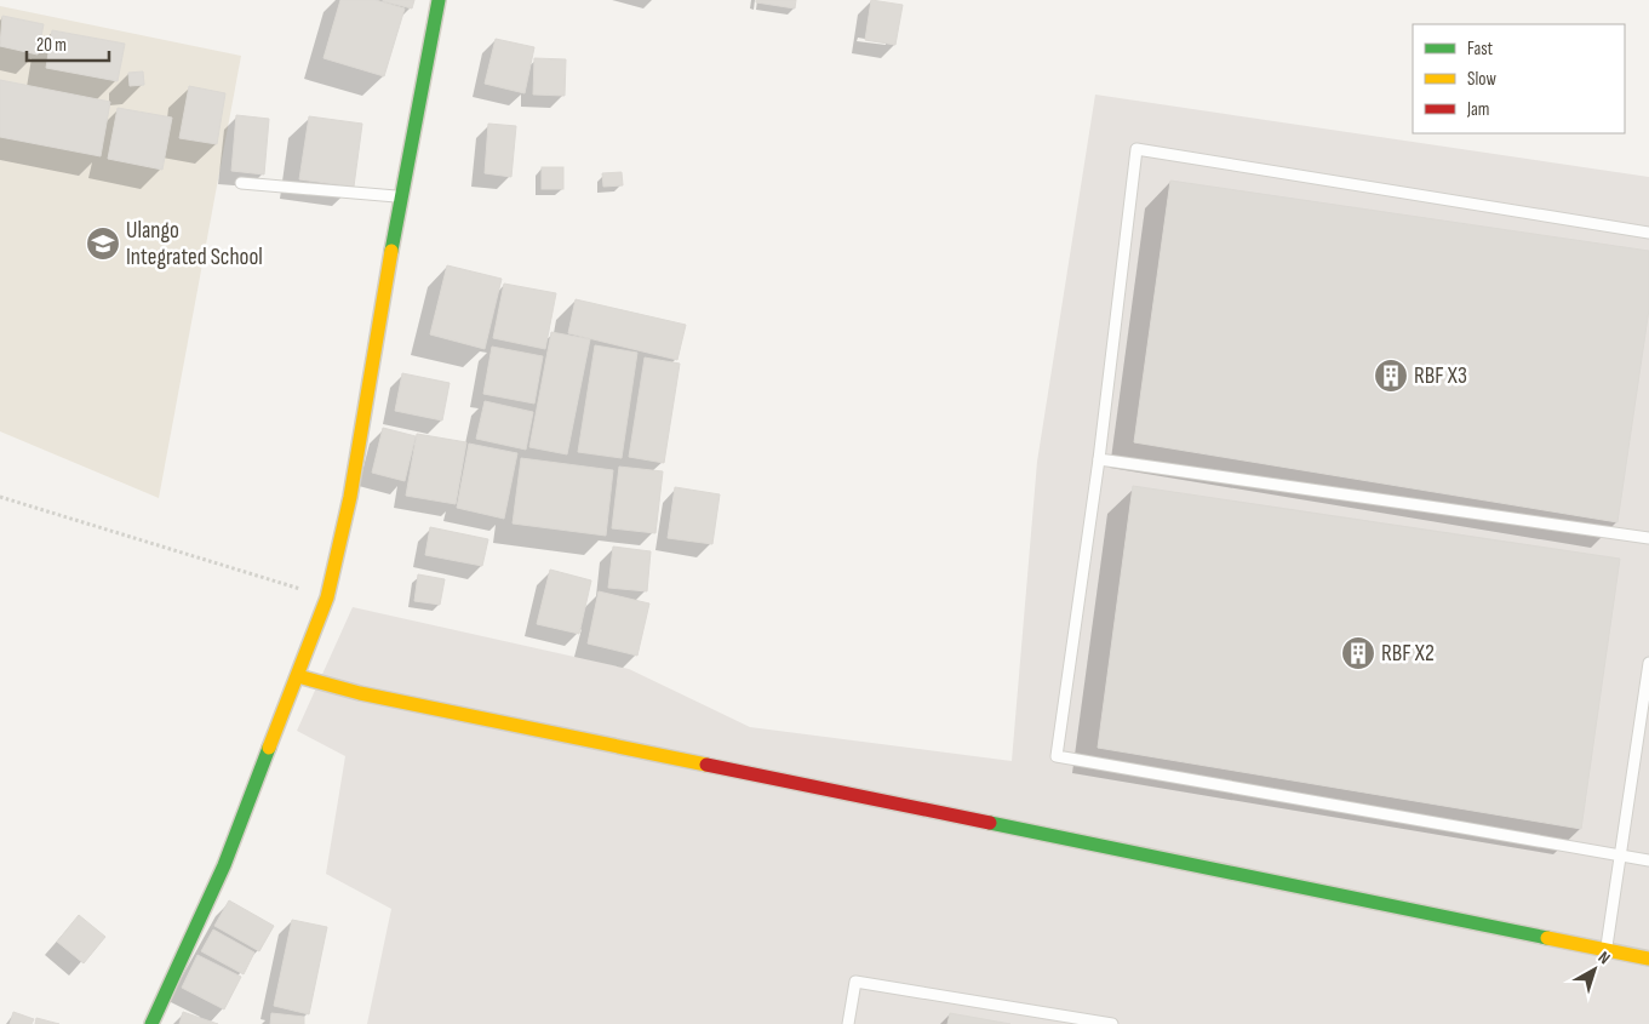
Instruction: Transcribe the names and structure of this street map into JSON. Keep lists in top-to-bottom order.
{
  "places": {
    "school or university": ["Ulango Integrated School"],
    "building": ["RBF X3", "RBF X2"]
  },
  "legend": ["Fast", "Slow", "Jam"],
  "scale_bar": "20 m",
  "north": "top right"
}
